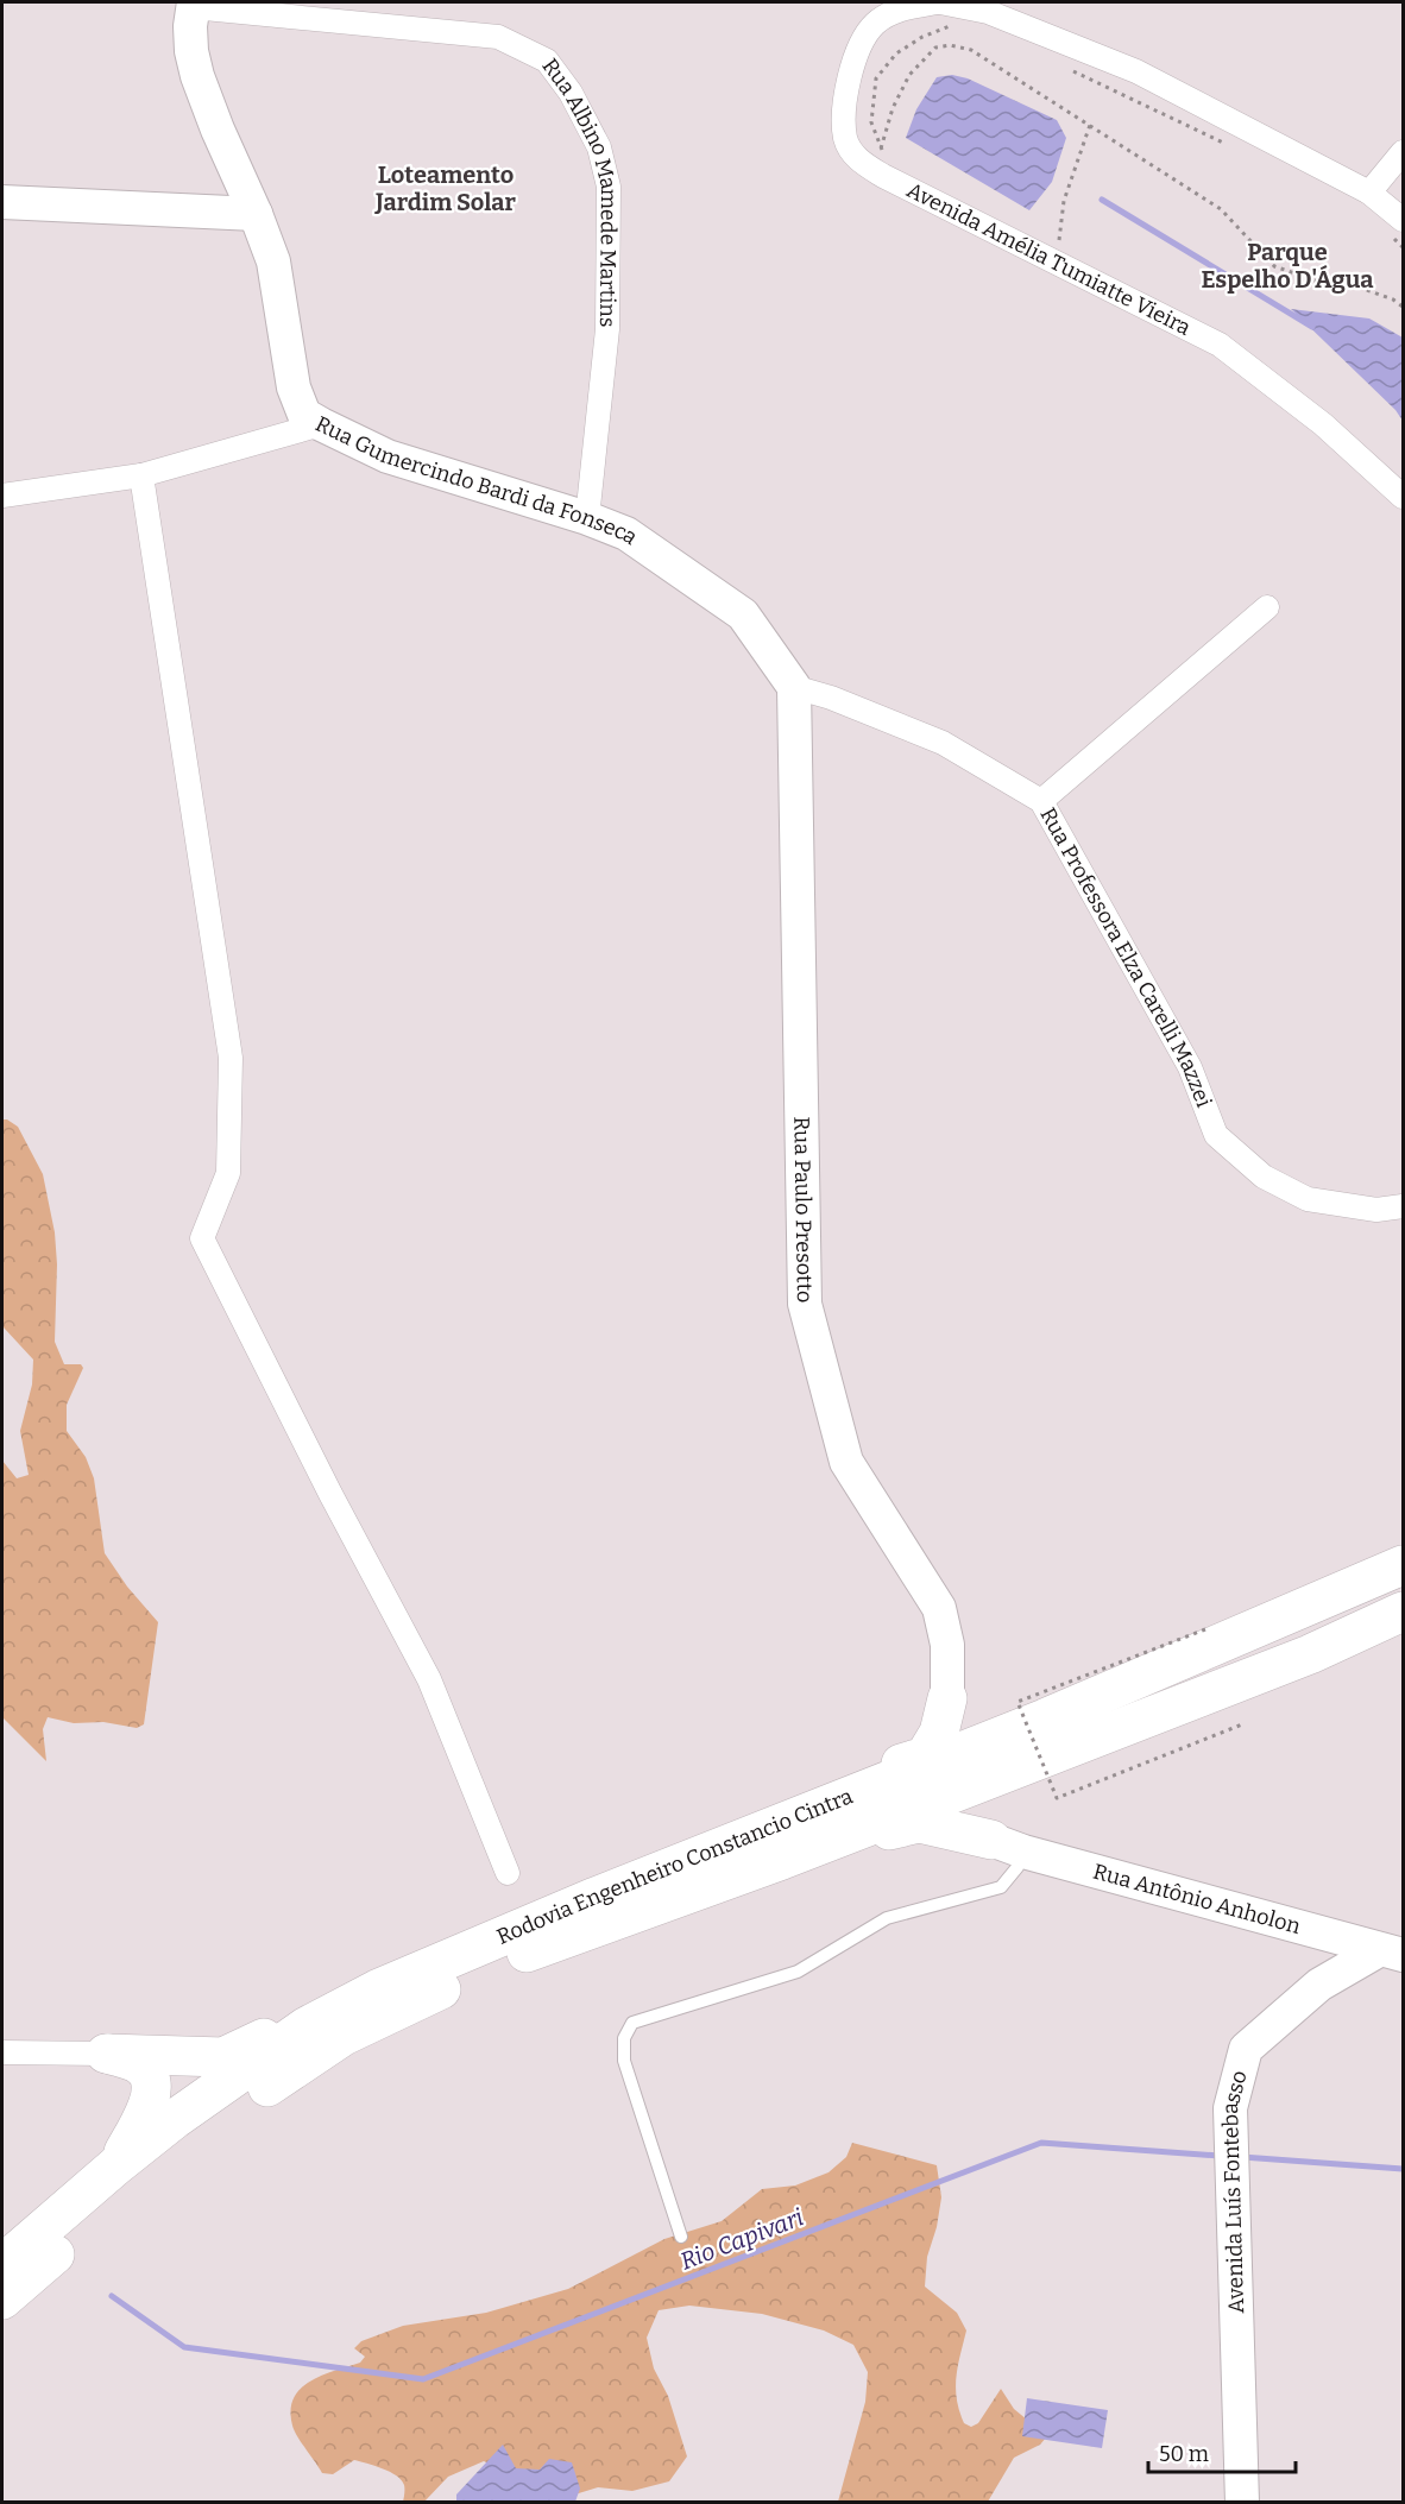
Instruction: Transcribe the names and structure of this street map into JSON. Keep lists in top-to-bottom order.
{
  "streets": {
    "highway": ["Rodovia Engenheiro Constancio Cintra"],
    "street": [
      "Rua Albino Mamede Martins",
      "Avenida Amélia Tumiatte Vieira",
      "Rua Gumercindo Bardi da Fonseca",
      "Rua Professora Elza Carelli Mazzei",
      "Rua Paulo Presotto",
      "Rua Antônio Anholon",
      "Avenida Luís Fontebasso"
    ]
  },
  "crossings": [
    ["Rua Albino Mamede Martins", "Rua Gumercindo Bardi da Fonseca"],
    ["Rua Gumercindo Bardi da Fonseca", "Rua Professora Elza Carelli Mazzei"],
    ["Rua Gumercindo Bardi da Fonseca", "Rua Paulo Presotto"],
    ["Rua Professora Elza Carelli Mazzei", "Rua Paulo Presotto"],
    ["Rua Antônio Anholon", "Avenida Luís Fontebasso"]
  ],
  "districts": ["Loteamento Jardim Solar", "Parque Espelho D'Água"],
  "water": ["Rio Capivari"],
  "scale_bar": "50 m"
}
